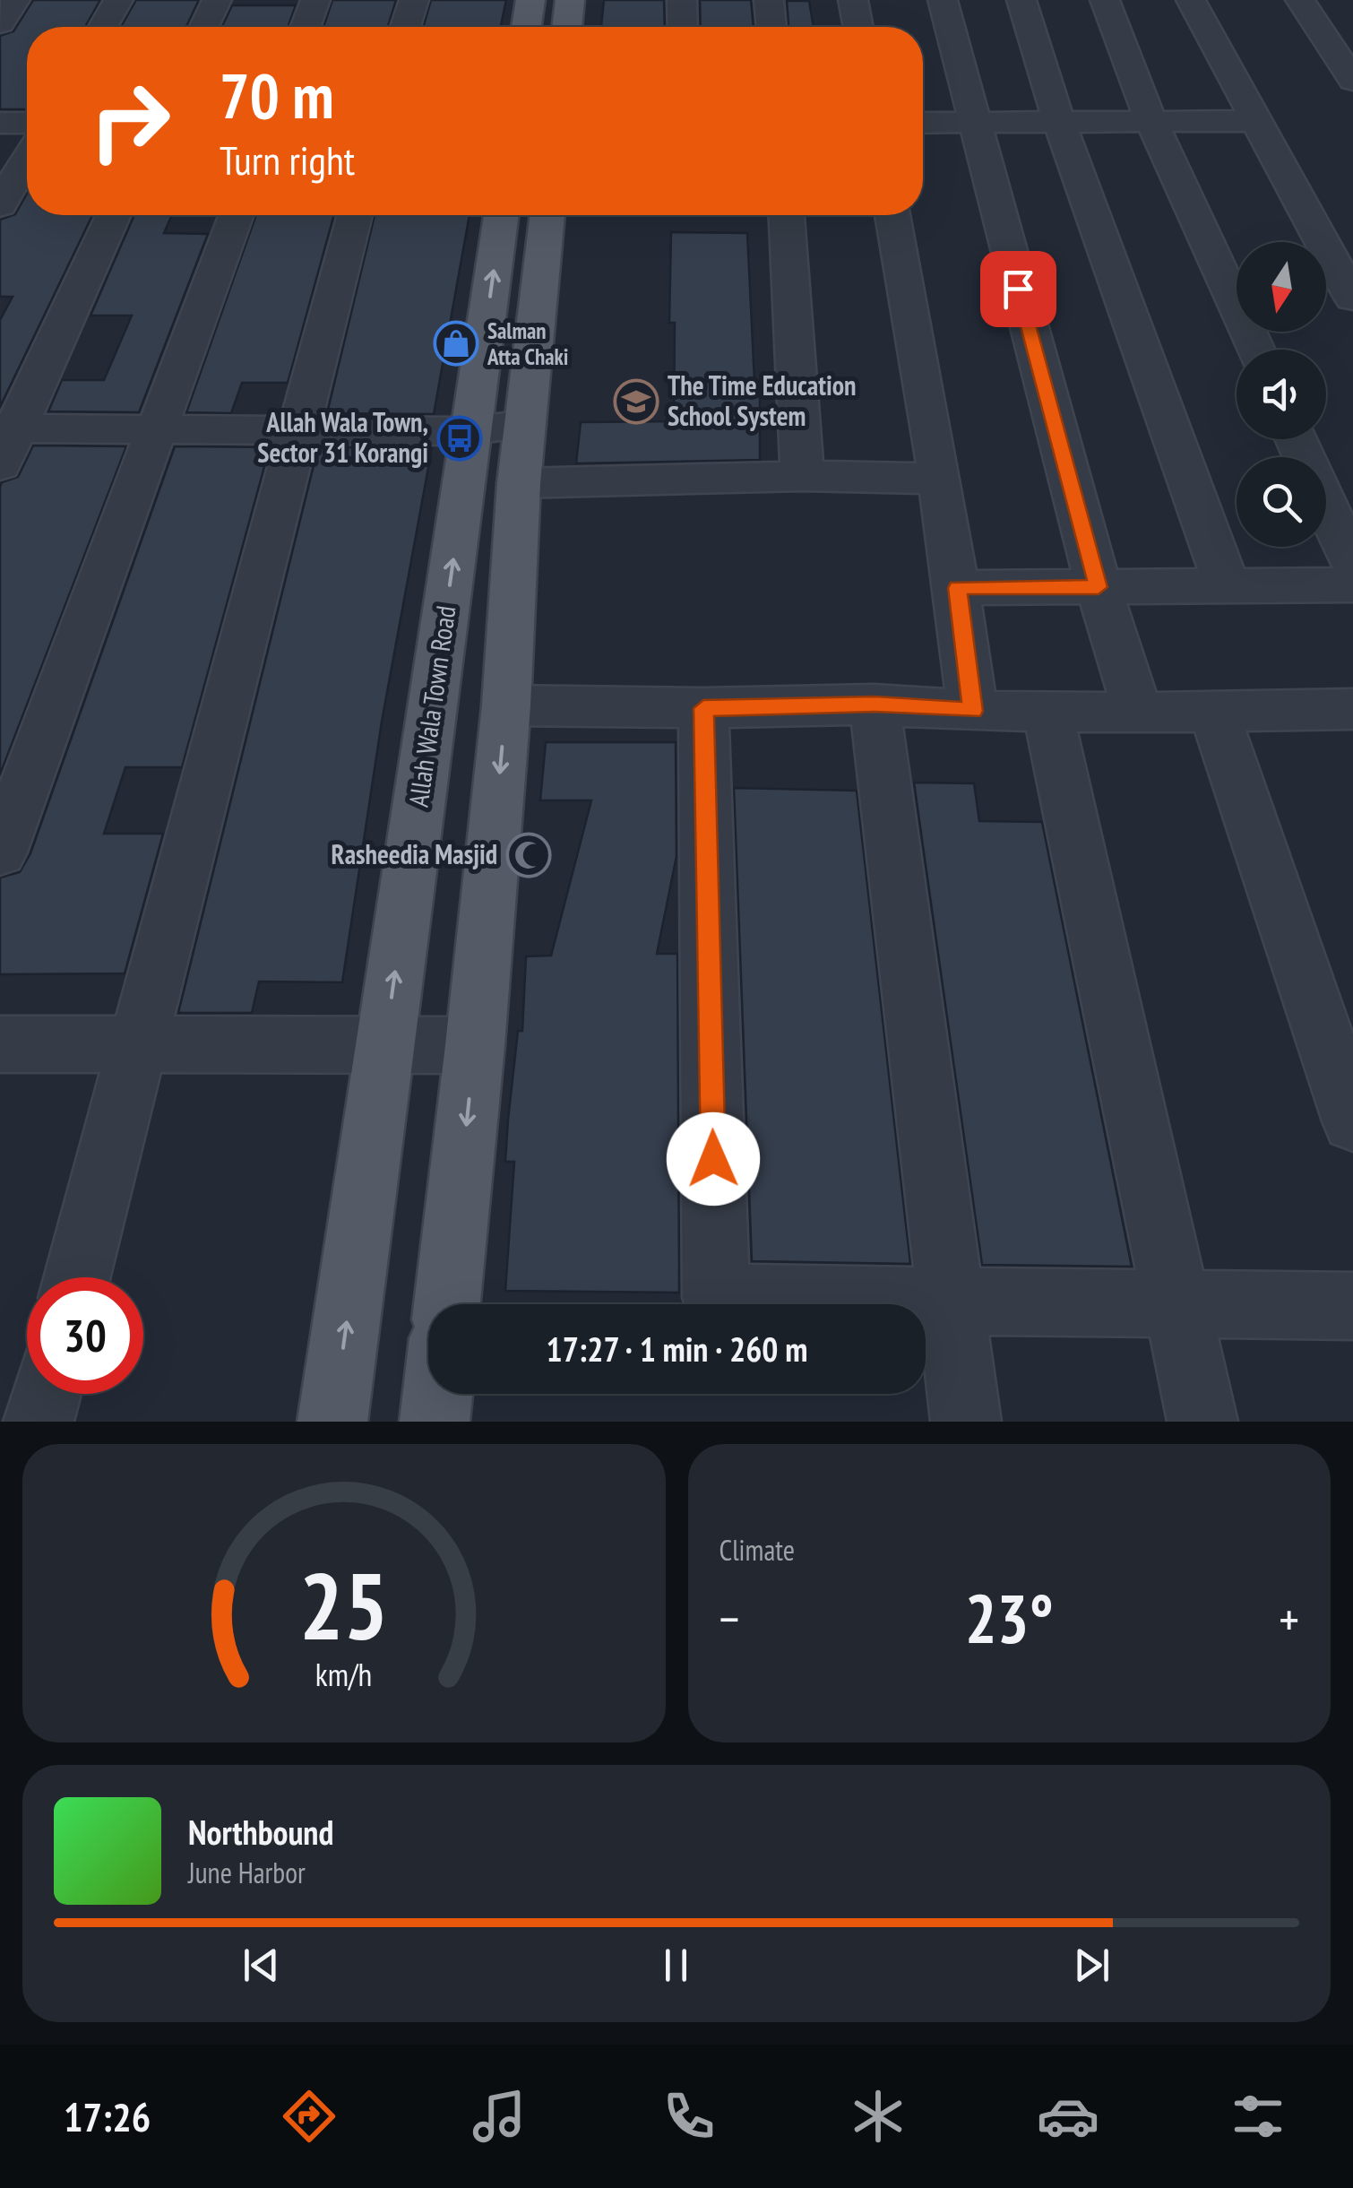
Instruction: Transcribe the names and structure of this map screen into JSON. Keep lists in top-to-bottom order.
{
  "streets": {
    "main road": ["Allah Wala Town Road"]
  },
  "places": {
    "shop": ["Salman Atta Chaki"],
    "school or university": ["The Time Education School System"],
    "bus stop": ["Allah Wala Town, Sector 31 Korangi"],
    "mosque": ["Rasheedia Masjid"]
  },
  "north": "bottom",
  "page": {
    "turn": ["70 m", "Turn right"],
    "limit": "30",
    "trip": "17:27 · 1 min · 260 m",
    "tile": "Climate",
    "heat": ["−", "23°", "+"],
    "song": ["Northbound", "June Harbor"],
    "tabs": "17:26",
    "gauge": ["25", "km/h"]
  }
}
